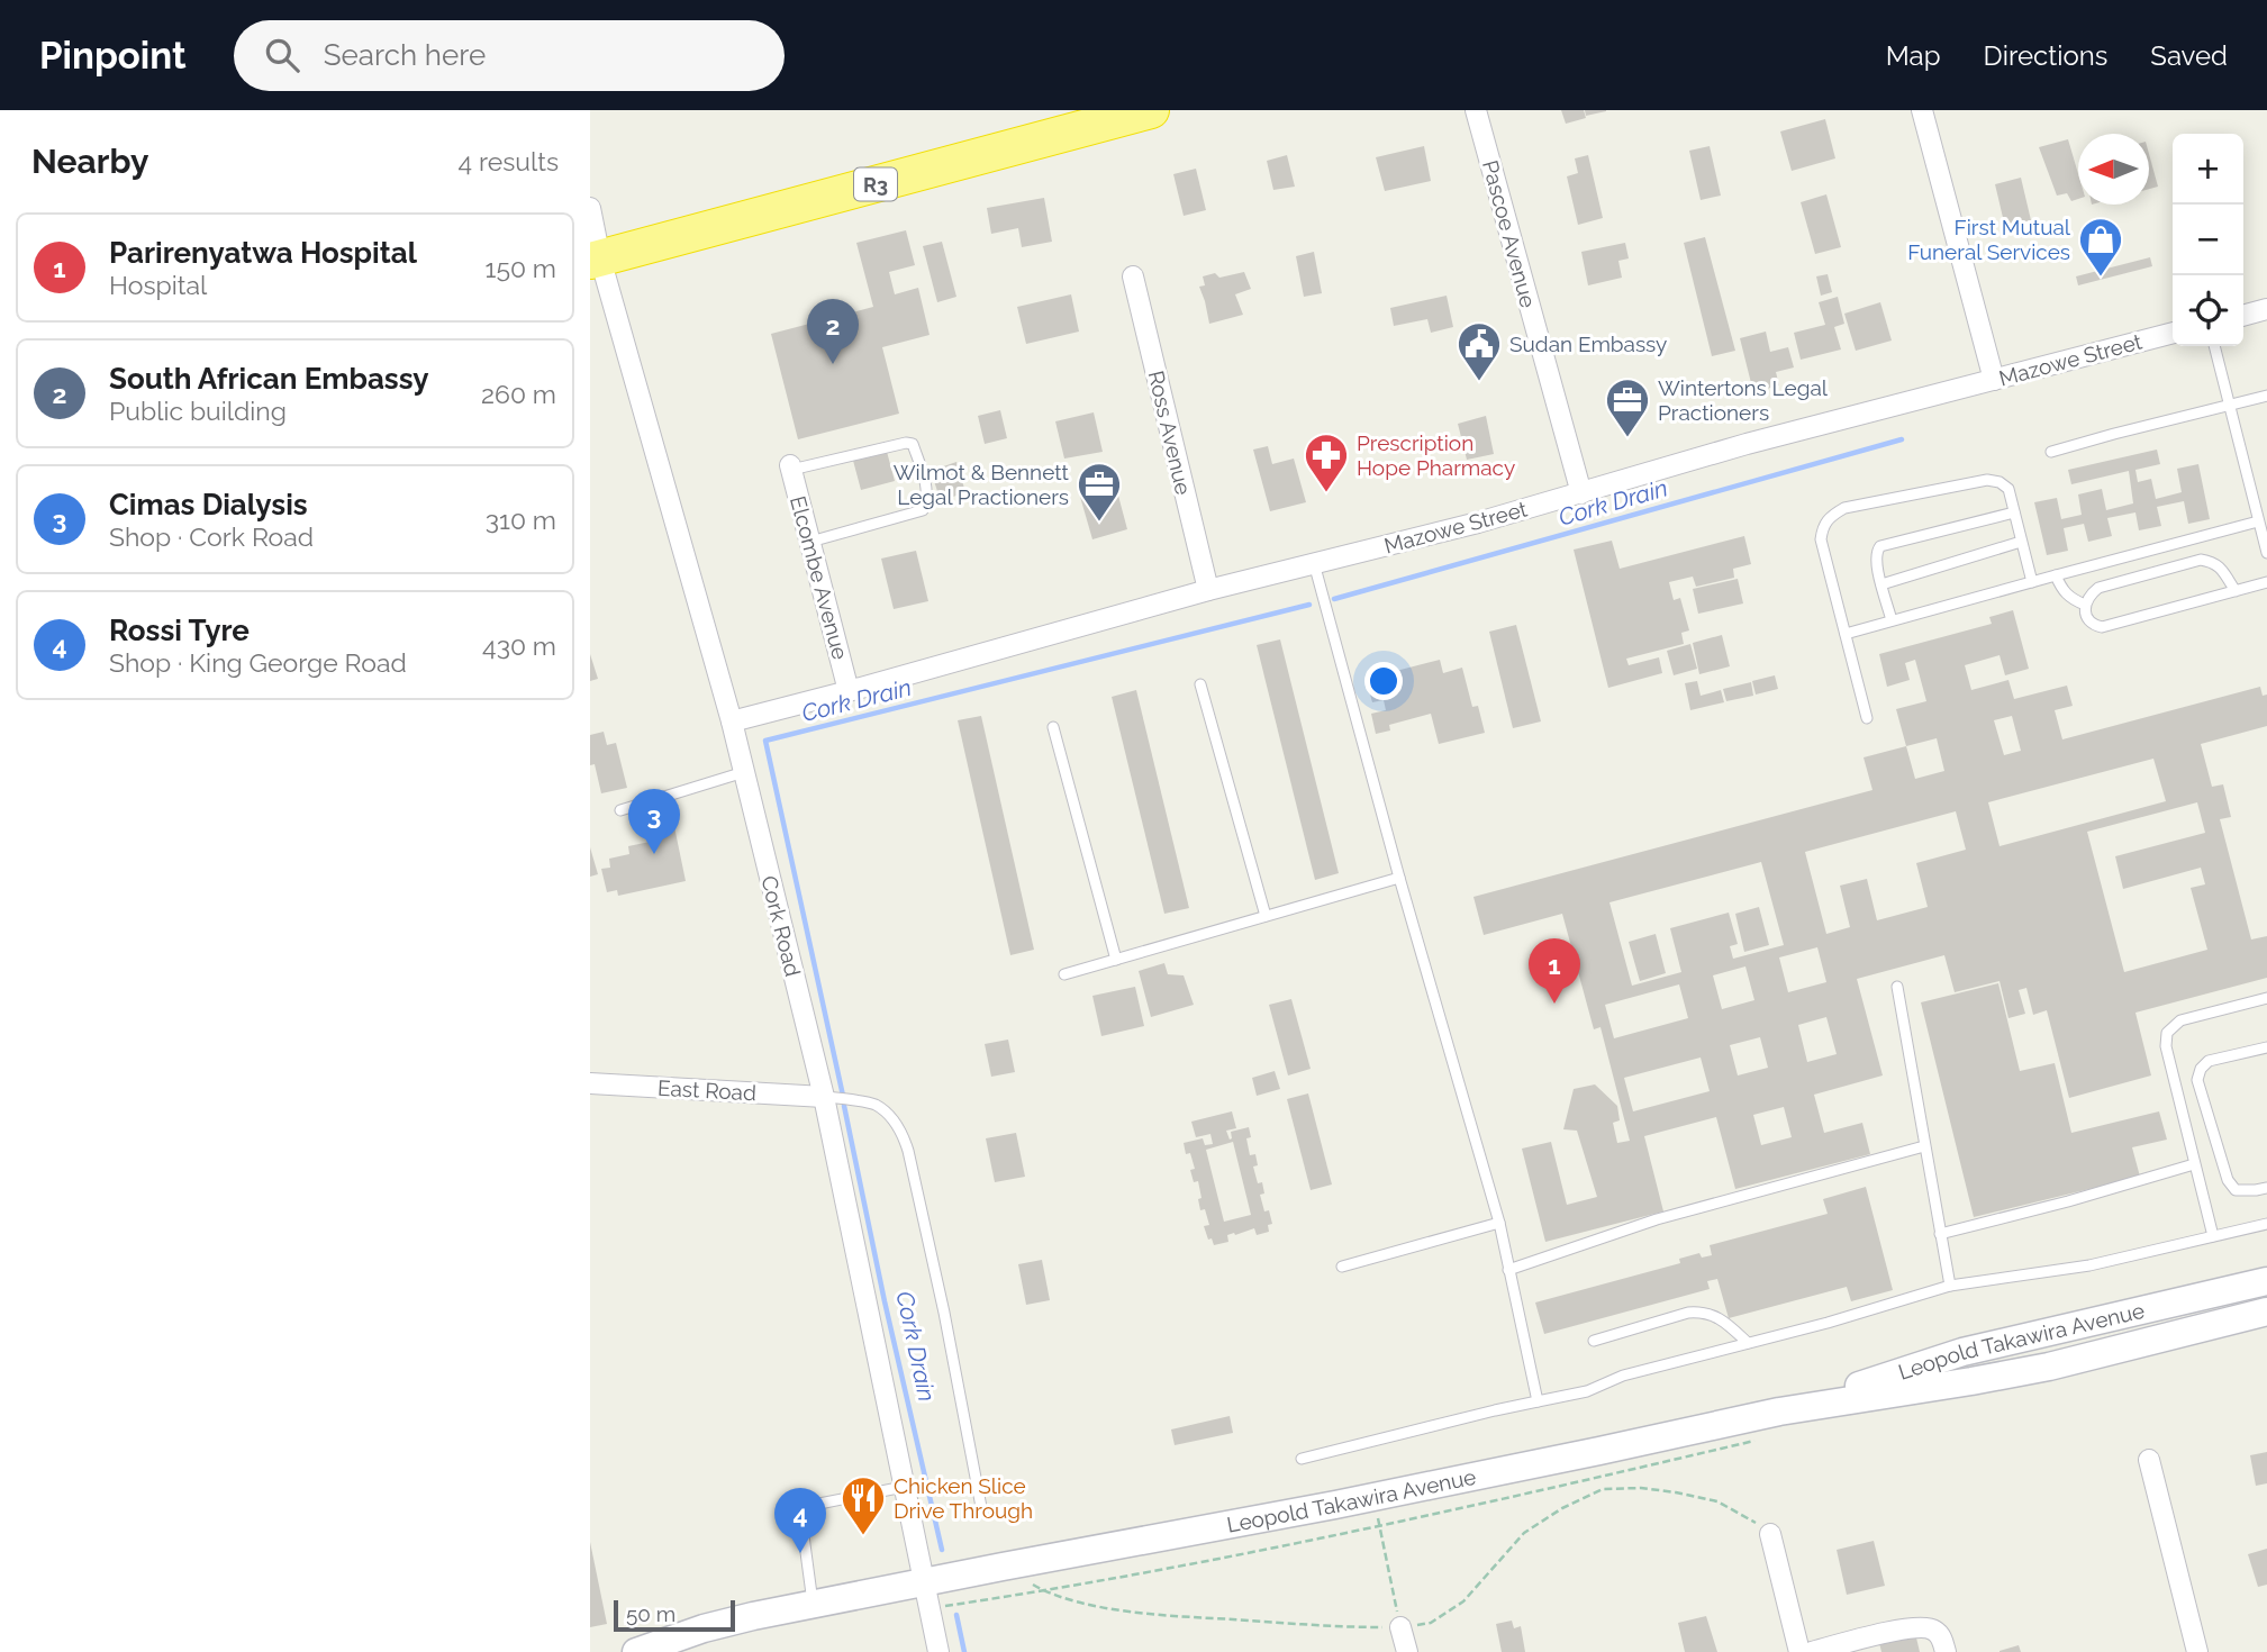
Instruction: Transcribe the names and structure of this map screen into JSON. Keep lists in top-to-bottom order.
{
  "streets": {
    "highway": ["R3"],
    "main road": ["Leopold Takawira Avenue"],
    "street": [
      "Pascoe Avenue",
      "Mazowe Street",
      "Ross Avenue",
      "Elcombe Avenue",
      "Cork Road",
      "East Road"
    ]
  },
  "crossings": [
    ["R3", "Cork Road"],
    ["Pascoe Avenue", "Mazowe Street"],
    ["Mazowe Street", "Ross Avenue"],
    ["Mazowe Street", "Elcombe Avenue"],
    ["Mazowe Street", "Cork Road"],
    ["Cork Road", "East Road"],
    ["Cork Road", "Leopold Takawira Avenue"]
  ],
  "water": ["Cork Drain"],
  "places": {
    "shop": ["First Mutual Funeral Services"],
    "public building": ["Sudan Embassy"],
    "office": ["Wintertons Legal Practioners", "Wilmot & Bennett Legal Practioners"],
    "pharmacy": ["Prescription Hope Pharmacy"],
    "restaurant": ["Chicken Slice Drive Through"]
  },
  "scale_bar": "50 m",
  "north": "left",
  "page": {
    "header": "Pinpoint",
    "search": "Search here",
    "nav": ["Map", "Directions", "Saved"],
    "heading": ["Nearby", "4 results"],
    "map_buttons": ["+", "−"],
    "list": [
      {
        "mark": "1",
        "name": "Parirenyatwa Hospital",
        "note": "Hospital",
        "value": "150 m"
      },
      {
        "mark": "2",
        "name": "South African Embassy",
        "note": "Public building",
        "value": "260 m"
      },
      {
        "mark": "3",
        "name": "Cimas Dialysis",
        "note": "Shop · Cork Road",
        "value": "310 m"
      },
      {
        "mark": "4",
        "name": "Rossi Tyre",
        "note": "Shop · King George Road",
        "value": "430 m"
      }
    ],
    "pins": [
      "2",
      "3",
      "1",
      "4"
    ],
    "scale": "50 m"
  }
}
